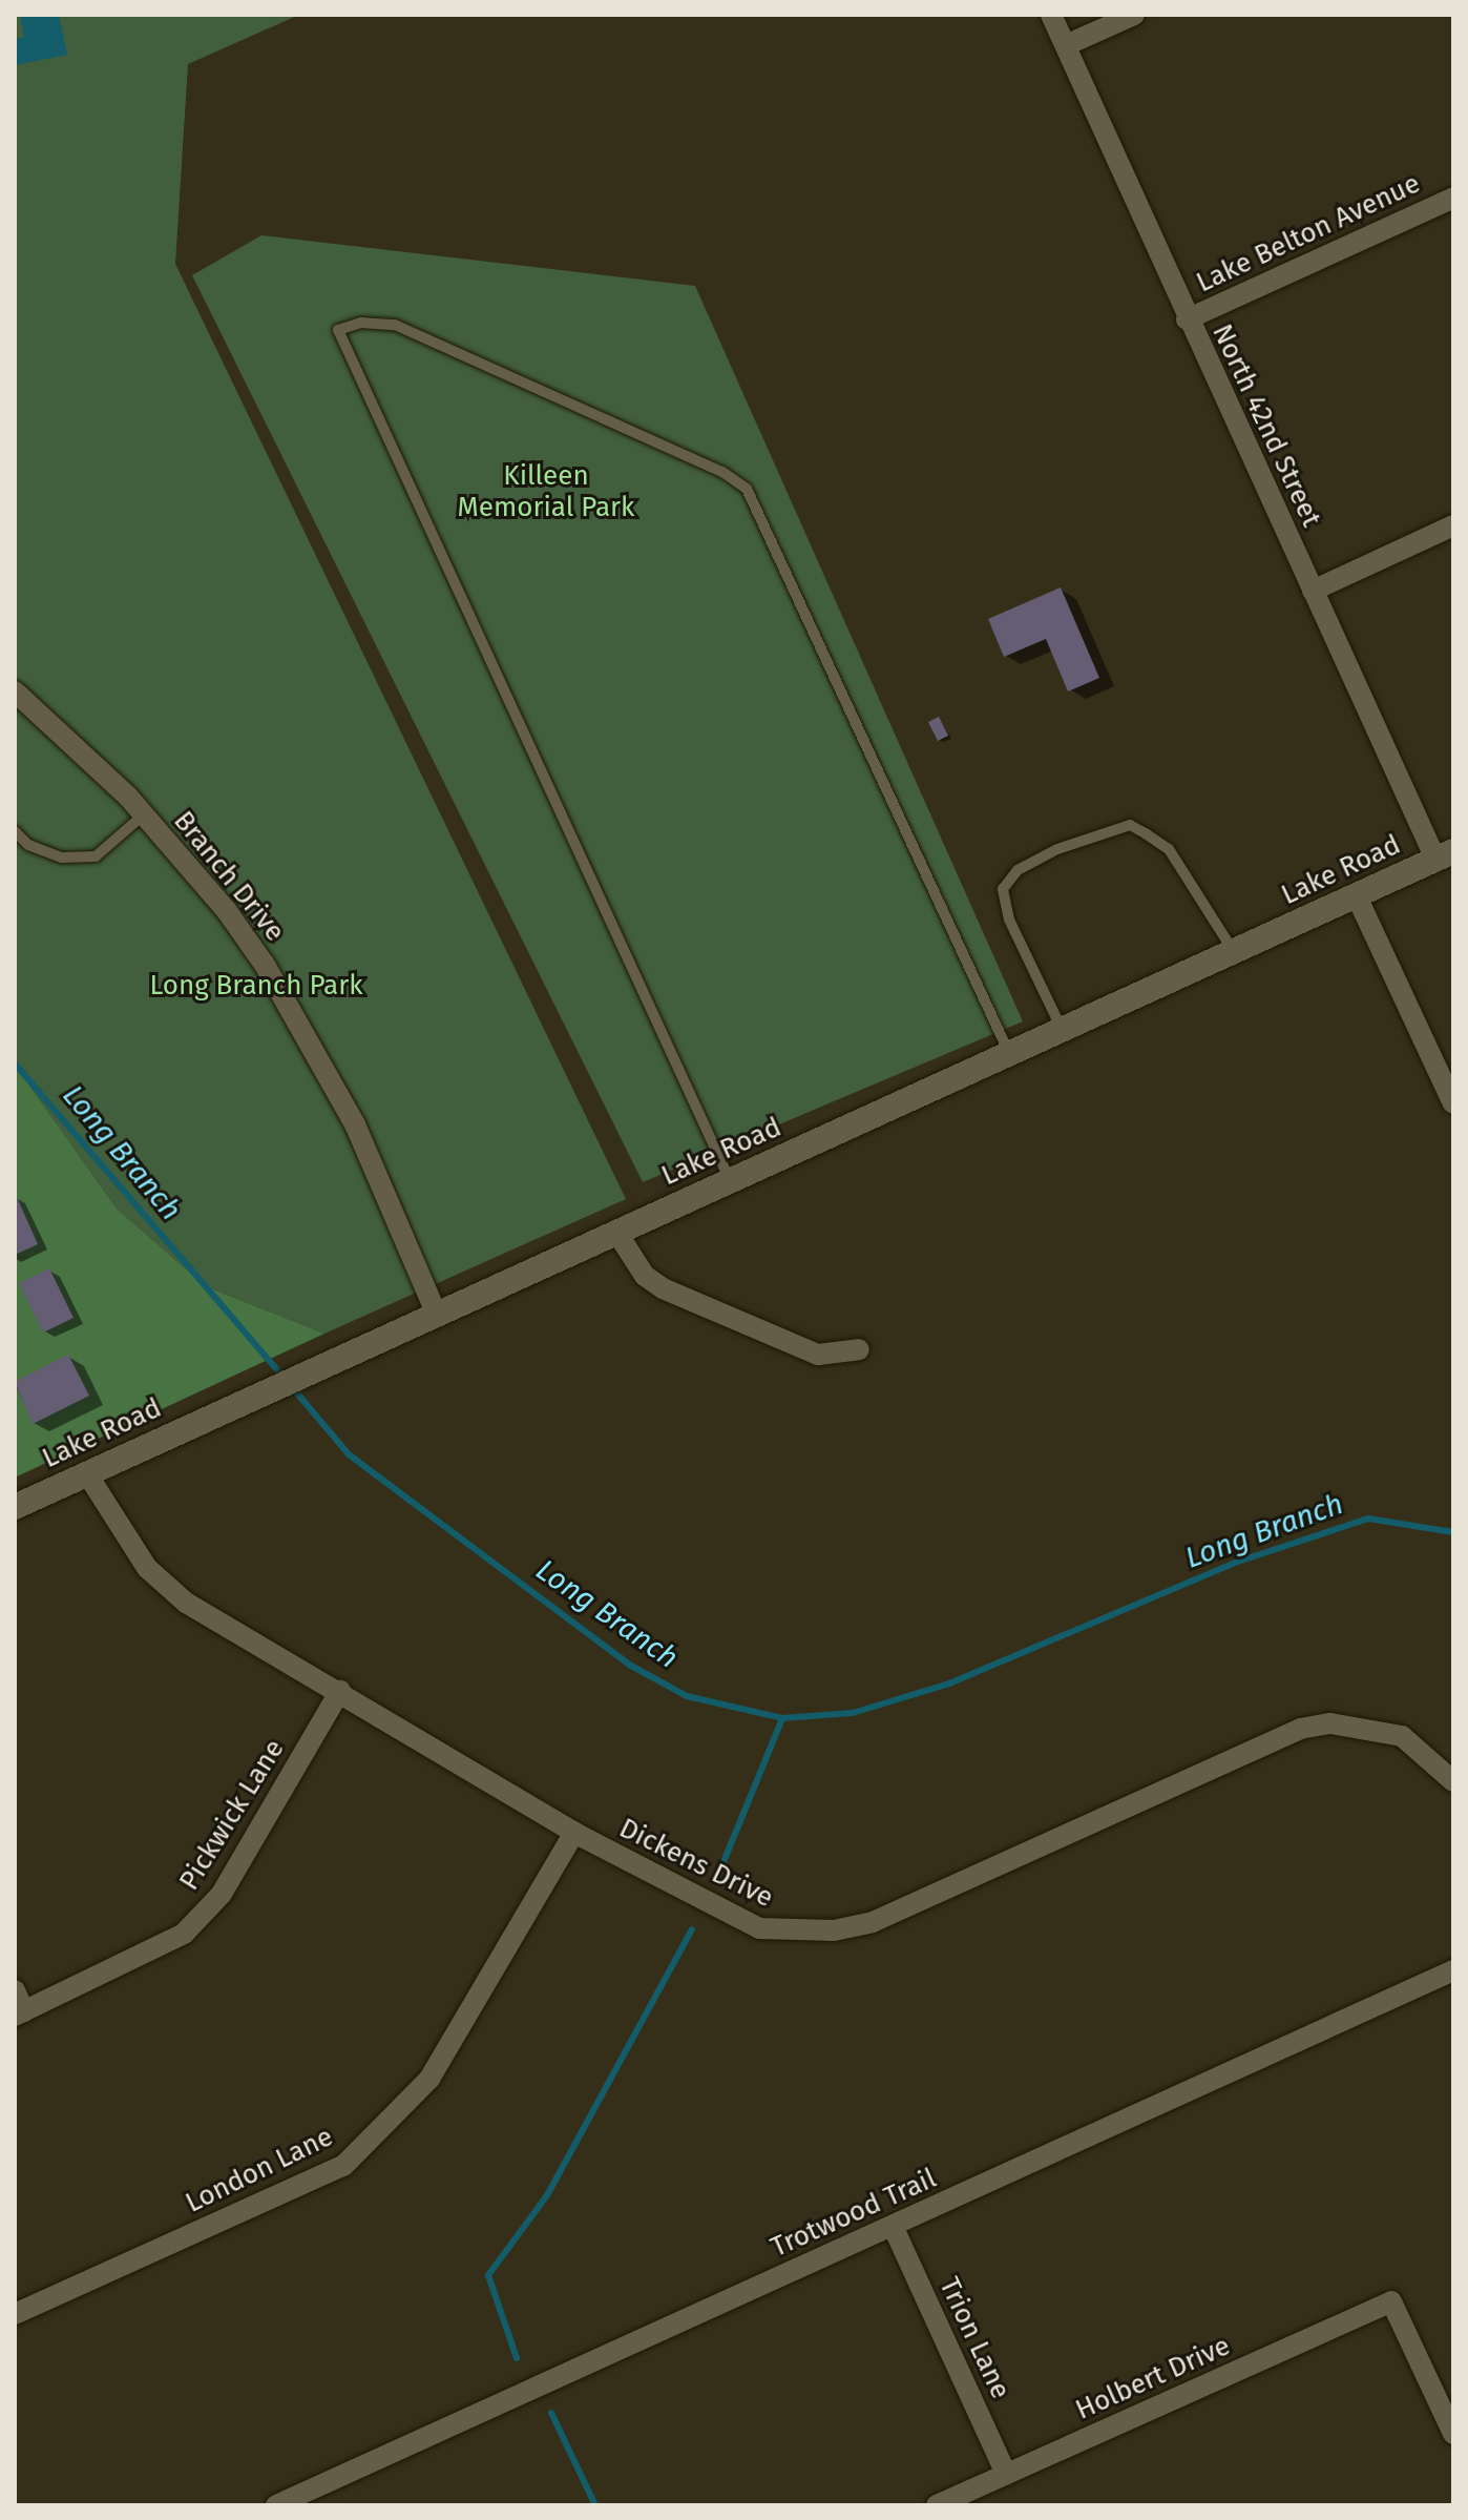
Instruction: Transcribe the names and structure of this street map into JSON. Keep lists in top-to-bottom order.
{
  "streets": {
    "street": [
      "Lake Belton Avenue",
      "North 42nd Street",
      "Lake Road",
      "Branch Drive",
      "Pickwick Lane",
      "Dickens Drive",
      "London Lane",
      "Trotwood Trail",
      "Trion Lane",
      "Holbert Drive"
    ]
  },
  "crossings": [
    ["Lake Belton Avenue", "North 42nd Street"],
    ["North 42nd Street", "Lake Road"],
    ["Lake Road", "Branch Drive"],
    ["Lake Road", "Dickens Drive"],
    ["Pickwick Lane", "Dickens Drive"],
    ["Dickens Drive", "London Lane"],
    ["Trotwood Trail", "Trion Lane"],
    ["Trion Lane", "Holbert Drive"]
  ],
  "water": ["Long Branch"],
  "parks": ["Killeen Memorial Park", "Long Branch Park"]
}
